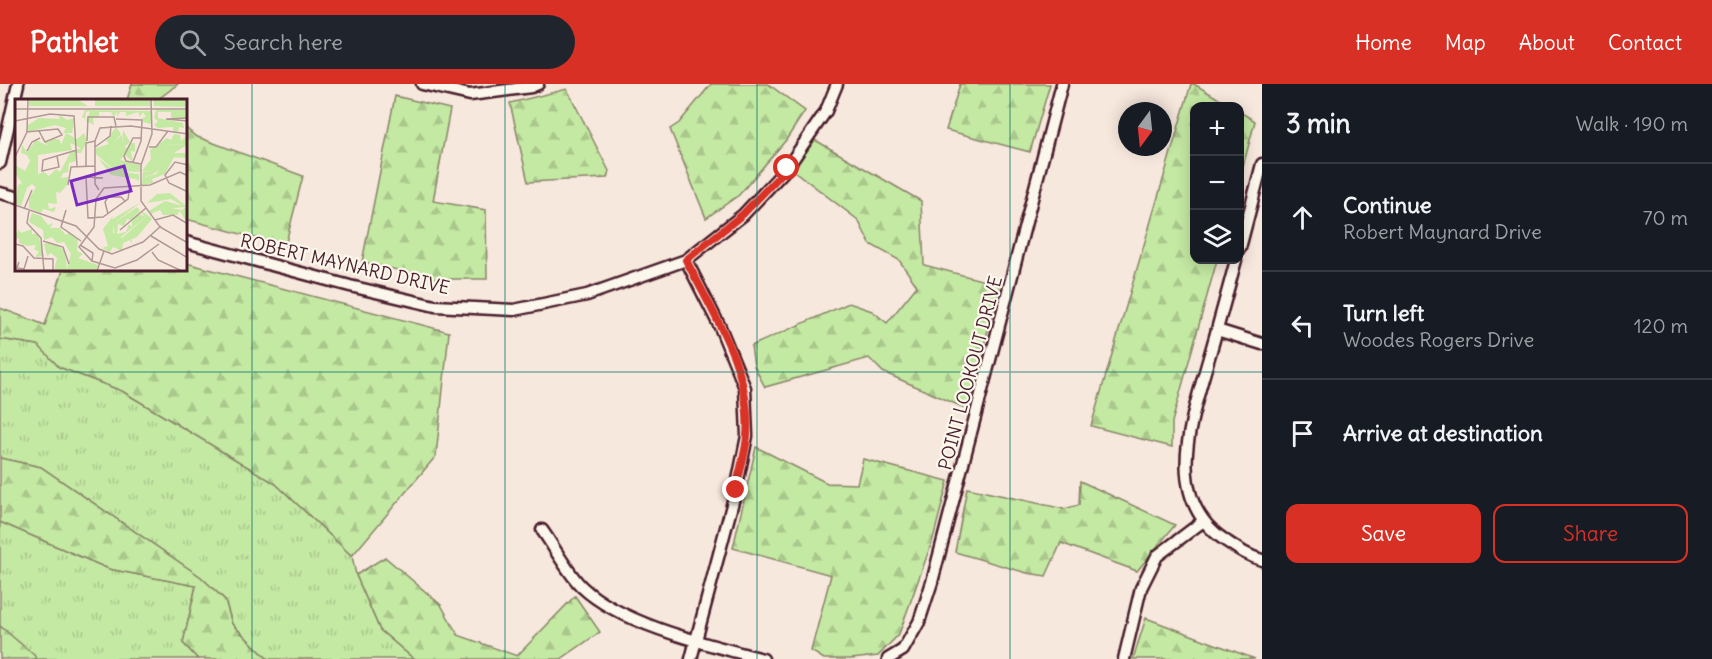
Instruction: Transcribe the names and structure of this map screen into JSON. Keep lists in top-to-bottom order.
{
  "streets": {
    "street": ["ROBERT MAYNARD DRIVE", "POINT LOOKOUT DRIVE"]
  },
  "north": "bottom",
  "page": {
    "header": "Pathlet",
    "search": "Search here",
    "nav": [
      "Home",
      "Map",
      "About",
      "Contact"
    ],
    "heading": ["3 min", "Walk · 190 m"],
    "map_buttons": ["+", "−"],
    "list": [
      ["Continue", "Robert Maynard Drive", "70 m"],
      ["Turn left", "Woodes Rogers Drive", "120 m"],
      "Arrive at destination"
    ],
    "buttons": ["Save", "Share"]
  }
}
